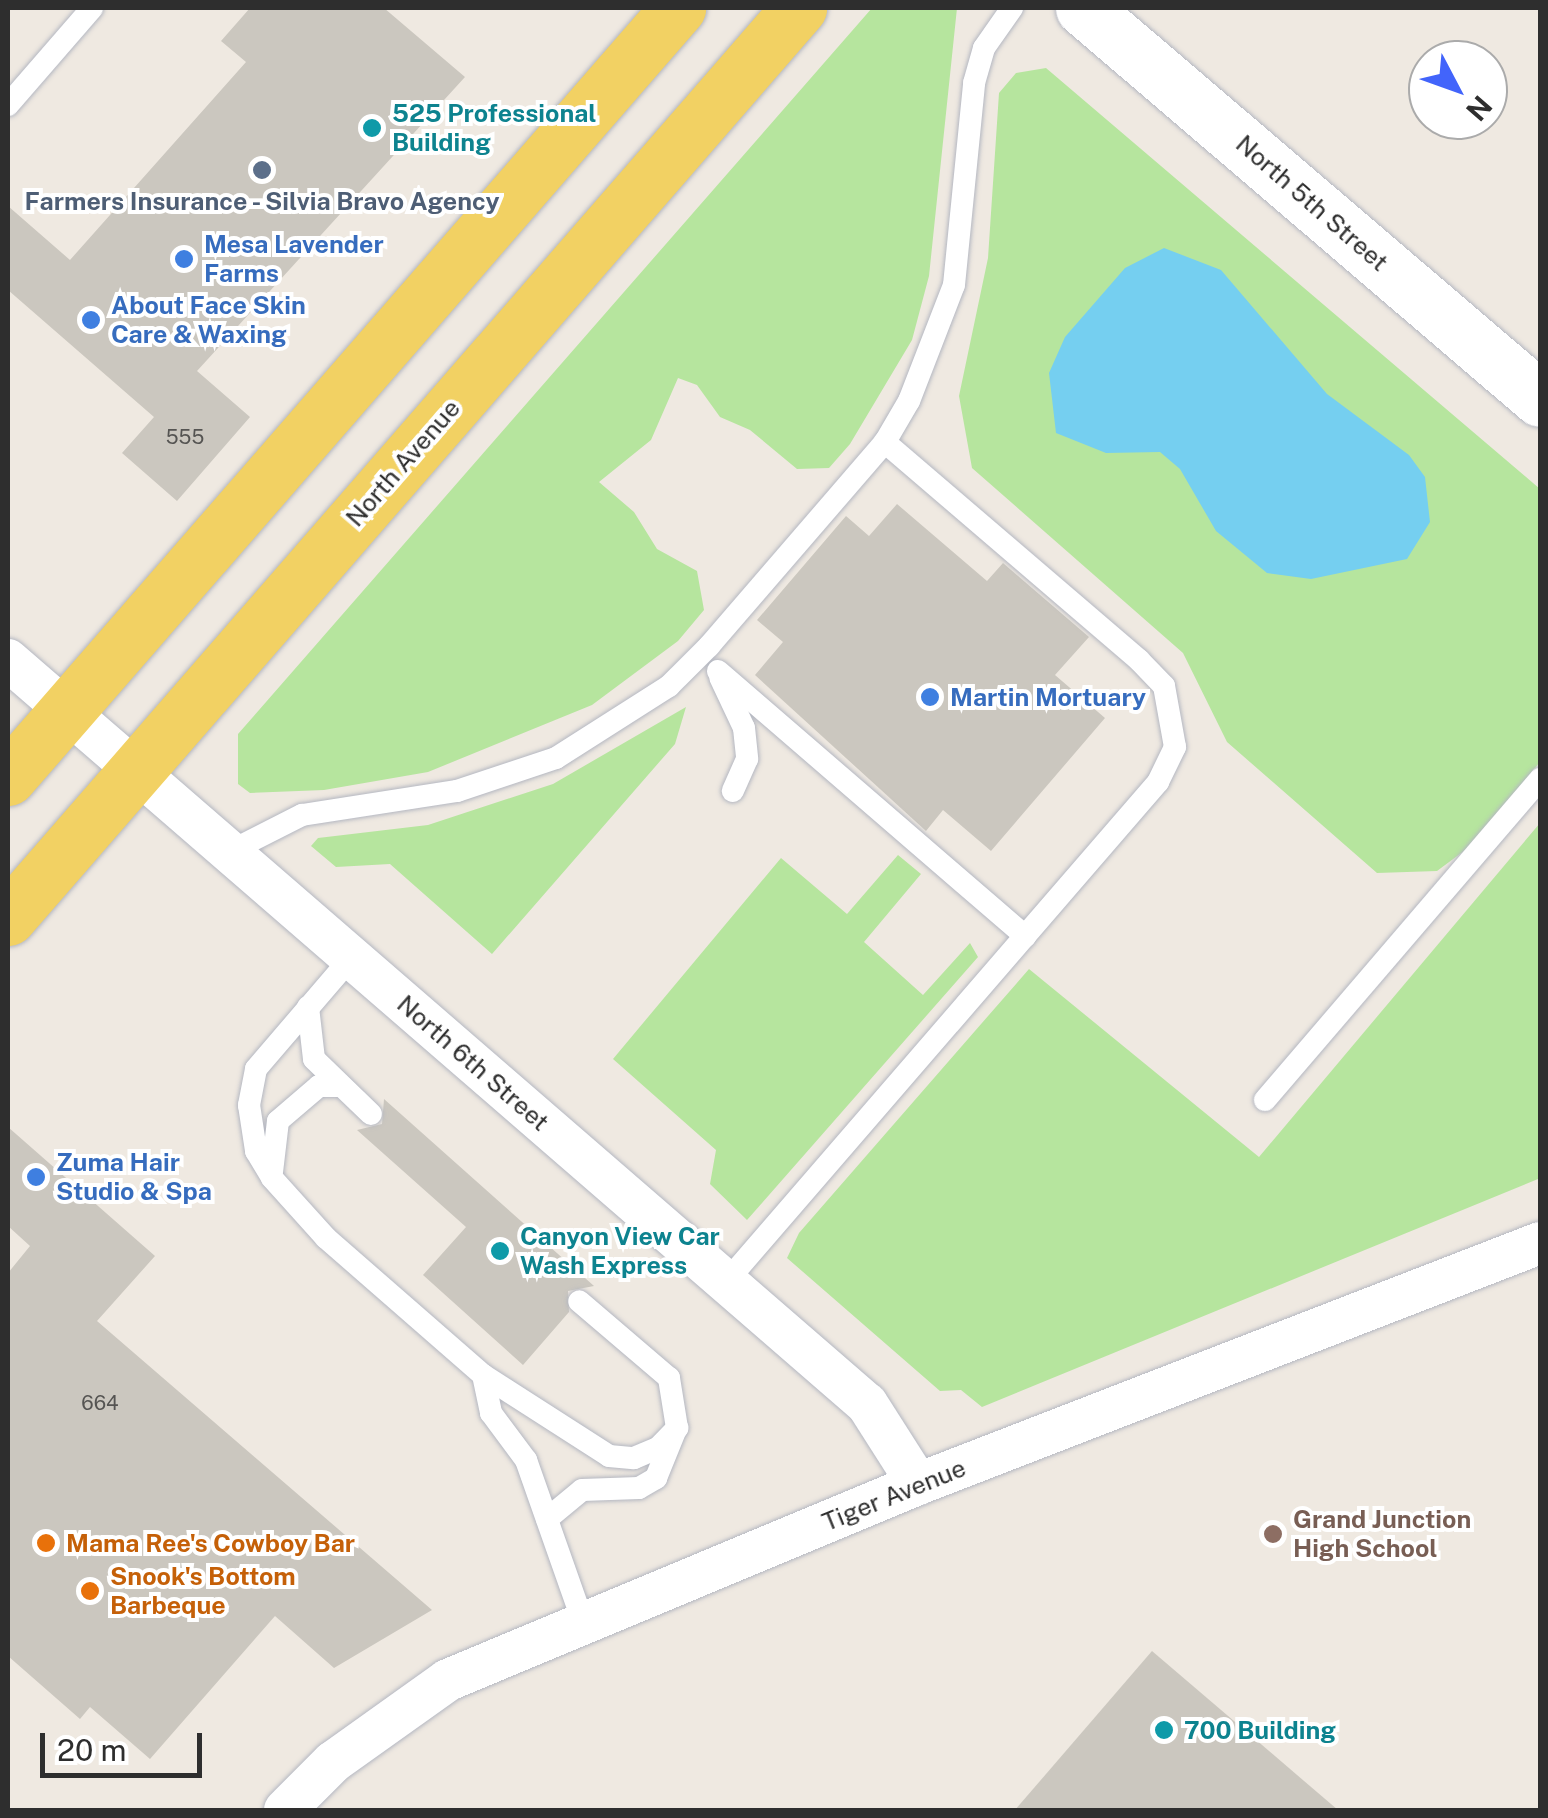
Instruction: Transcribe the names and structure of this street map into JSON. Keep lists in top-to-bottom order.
{
  "streets": {
    "main road": ["North Avenue"],
    "street": ["North 5th Street", "North 6th Street", "Tiger Avenue"]
  },
  "crossings": [
    ["North Avenue", "North 6th Street"],
    ["North 6th Street", "Tiger Avenue"]
  ],
  "places": [
    "525 Professional Building",
    "Farmers Insurance - Silvia Bravo Agency",
    "Mesa Lavender Farms",
    "About Face Skin Care & Waxing",
    "Martin Mortuary",
    "Zuma Hair Studio & Spa",
    "Canyon View Car Wash Express",
    "Grand Junction High School",
    "Mama Ree's Cowboy Bar",
    "Snook's Bottom Barbeque",
    "700 Building"
  ],
  "house_numbers": ["555", "664"],
  "scale_bar": "20 m",
  "north": "bottom right"
}
